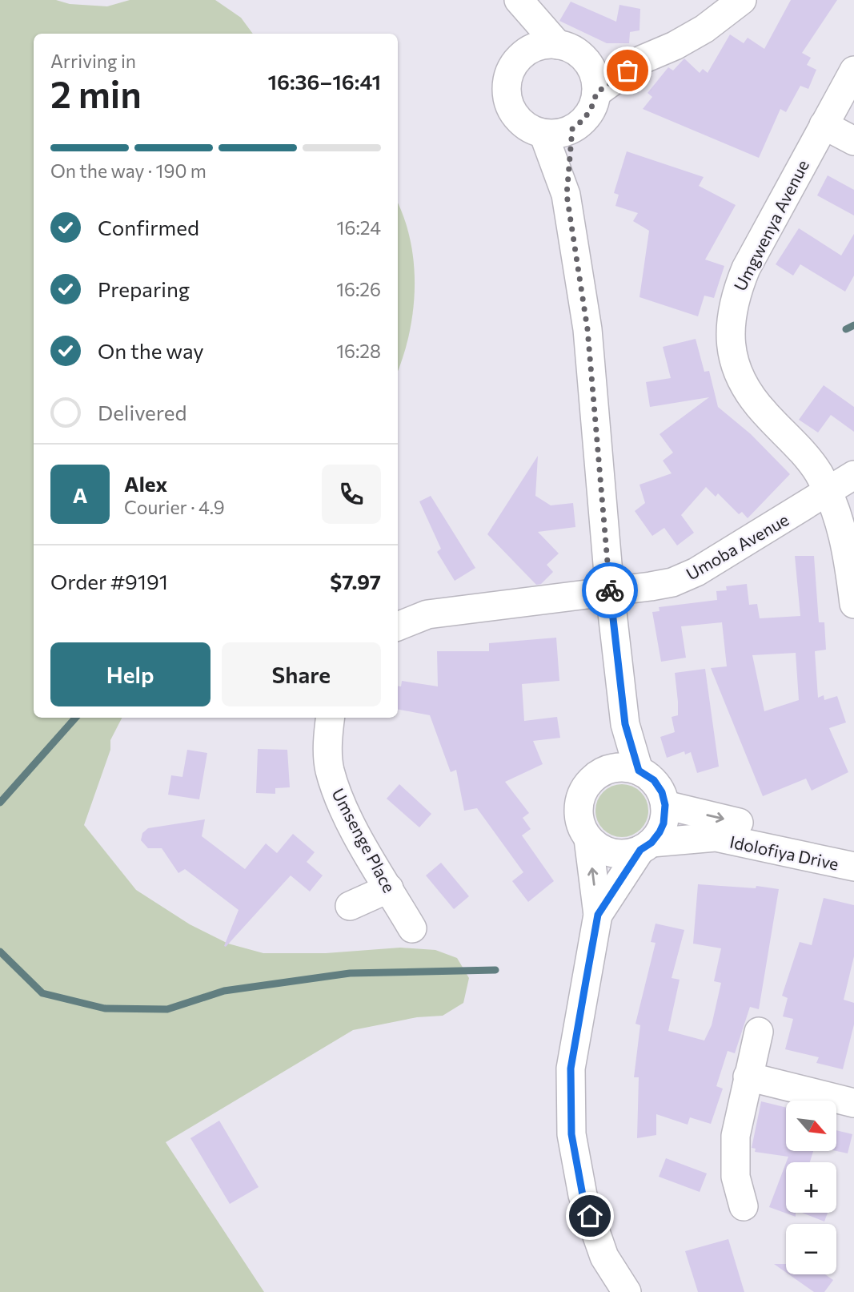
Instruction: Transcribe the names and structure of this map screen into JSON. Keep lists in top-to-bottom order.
{
  "streets": {
    "street": [
      "Umgwenya Avenue",
      "Umoba Avenue",
      "Umsenge Place",
      "Idolofiya Drive"
    ]
  },
  "crossings": [
    ["Umgwenya Avenue", "Umoba Avenue"]
  ],
  "north": "bottom right",
  "page": {
    "heading": ["2 min", "Arriving in", "16:36–16:41"],
    "panel": [
      "Alex",
      "Courier · 4.9",
      "Order #9191",
      "$7.97"
    ],
    "bar": "On the way · 190 m",
    "list": [
      ["Confirmed", "16:24"],
      ["Preparing", "16:26"],
      ["On the way", "16:28"],
      "Delivered"
    ],
    "round": "A",
    "buttons": ["Help", "Share"],
    "map_buttons": ["+", "−"]
  }
}
